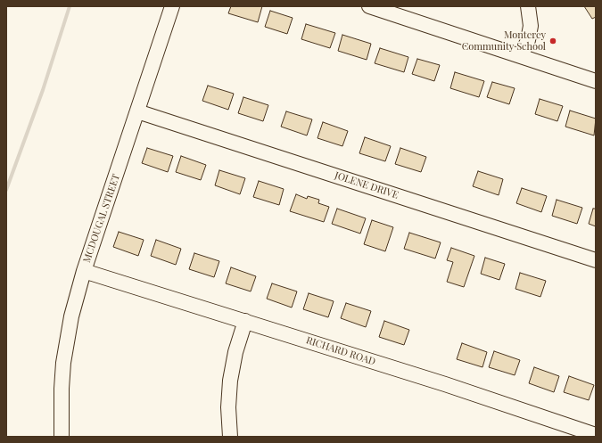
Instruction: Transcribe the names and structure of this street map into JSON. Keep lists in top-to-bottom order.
{
  "streets": {
    "street": ["JOLENE DRIVE", "MCDOUGAL STREET", "RICHARD ROAD"]
  },
  "crossings": [
    ["JOLENE DRIVE", "MCDOUGAL STREET"],
    ["MCDOUGAL STREET", "RICHARD ROAD"]
  ],
  "places": ["Monterey Community School"]
}
